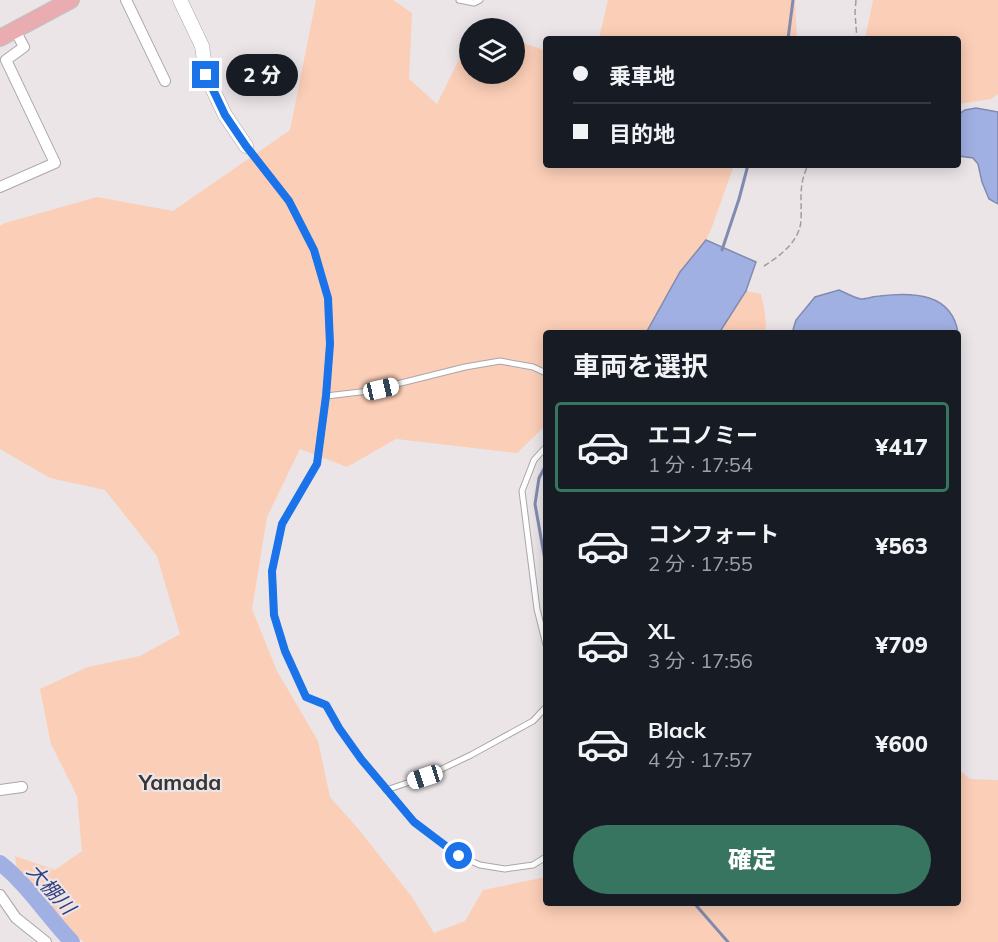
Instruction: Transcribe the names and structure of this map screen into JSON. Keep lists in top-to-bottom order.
{
  "districts": ["Yamada"],
  "water": ["大棚川"],
  "page": {
    "banner": ["乗車地", "目的地"],
    "bubble": "2 分",
    "heading": "車両を選択",
    "list": [
      {
        "name": "エコノミー",
        "note": "1 分 · 17:54",
        "value": "¥417"
      },
      {
        "name": "コンフォート",
        "note": "2 分 · 17:55",
        "value": "¥563"
      },
      {
        "name": "XL",
        "note": "3 分 · 17:56",
        "value": "¥709"
      },
      {
        "name": "Black",
        "note": "4 分 · 17:57",
        "value": "¥600"
      }
    ],
    "buttons": "確定"
  }
}
